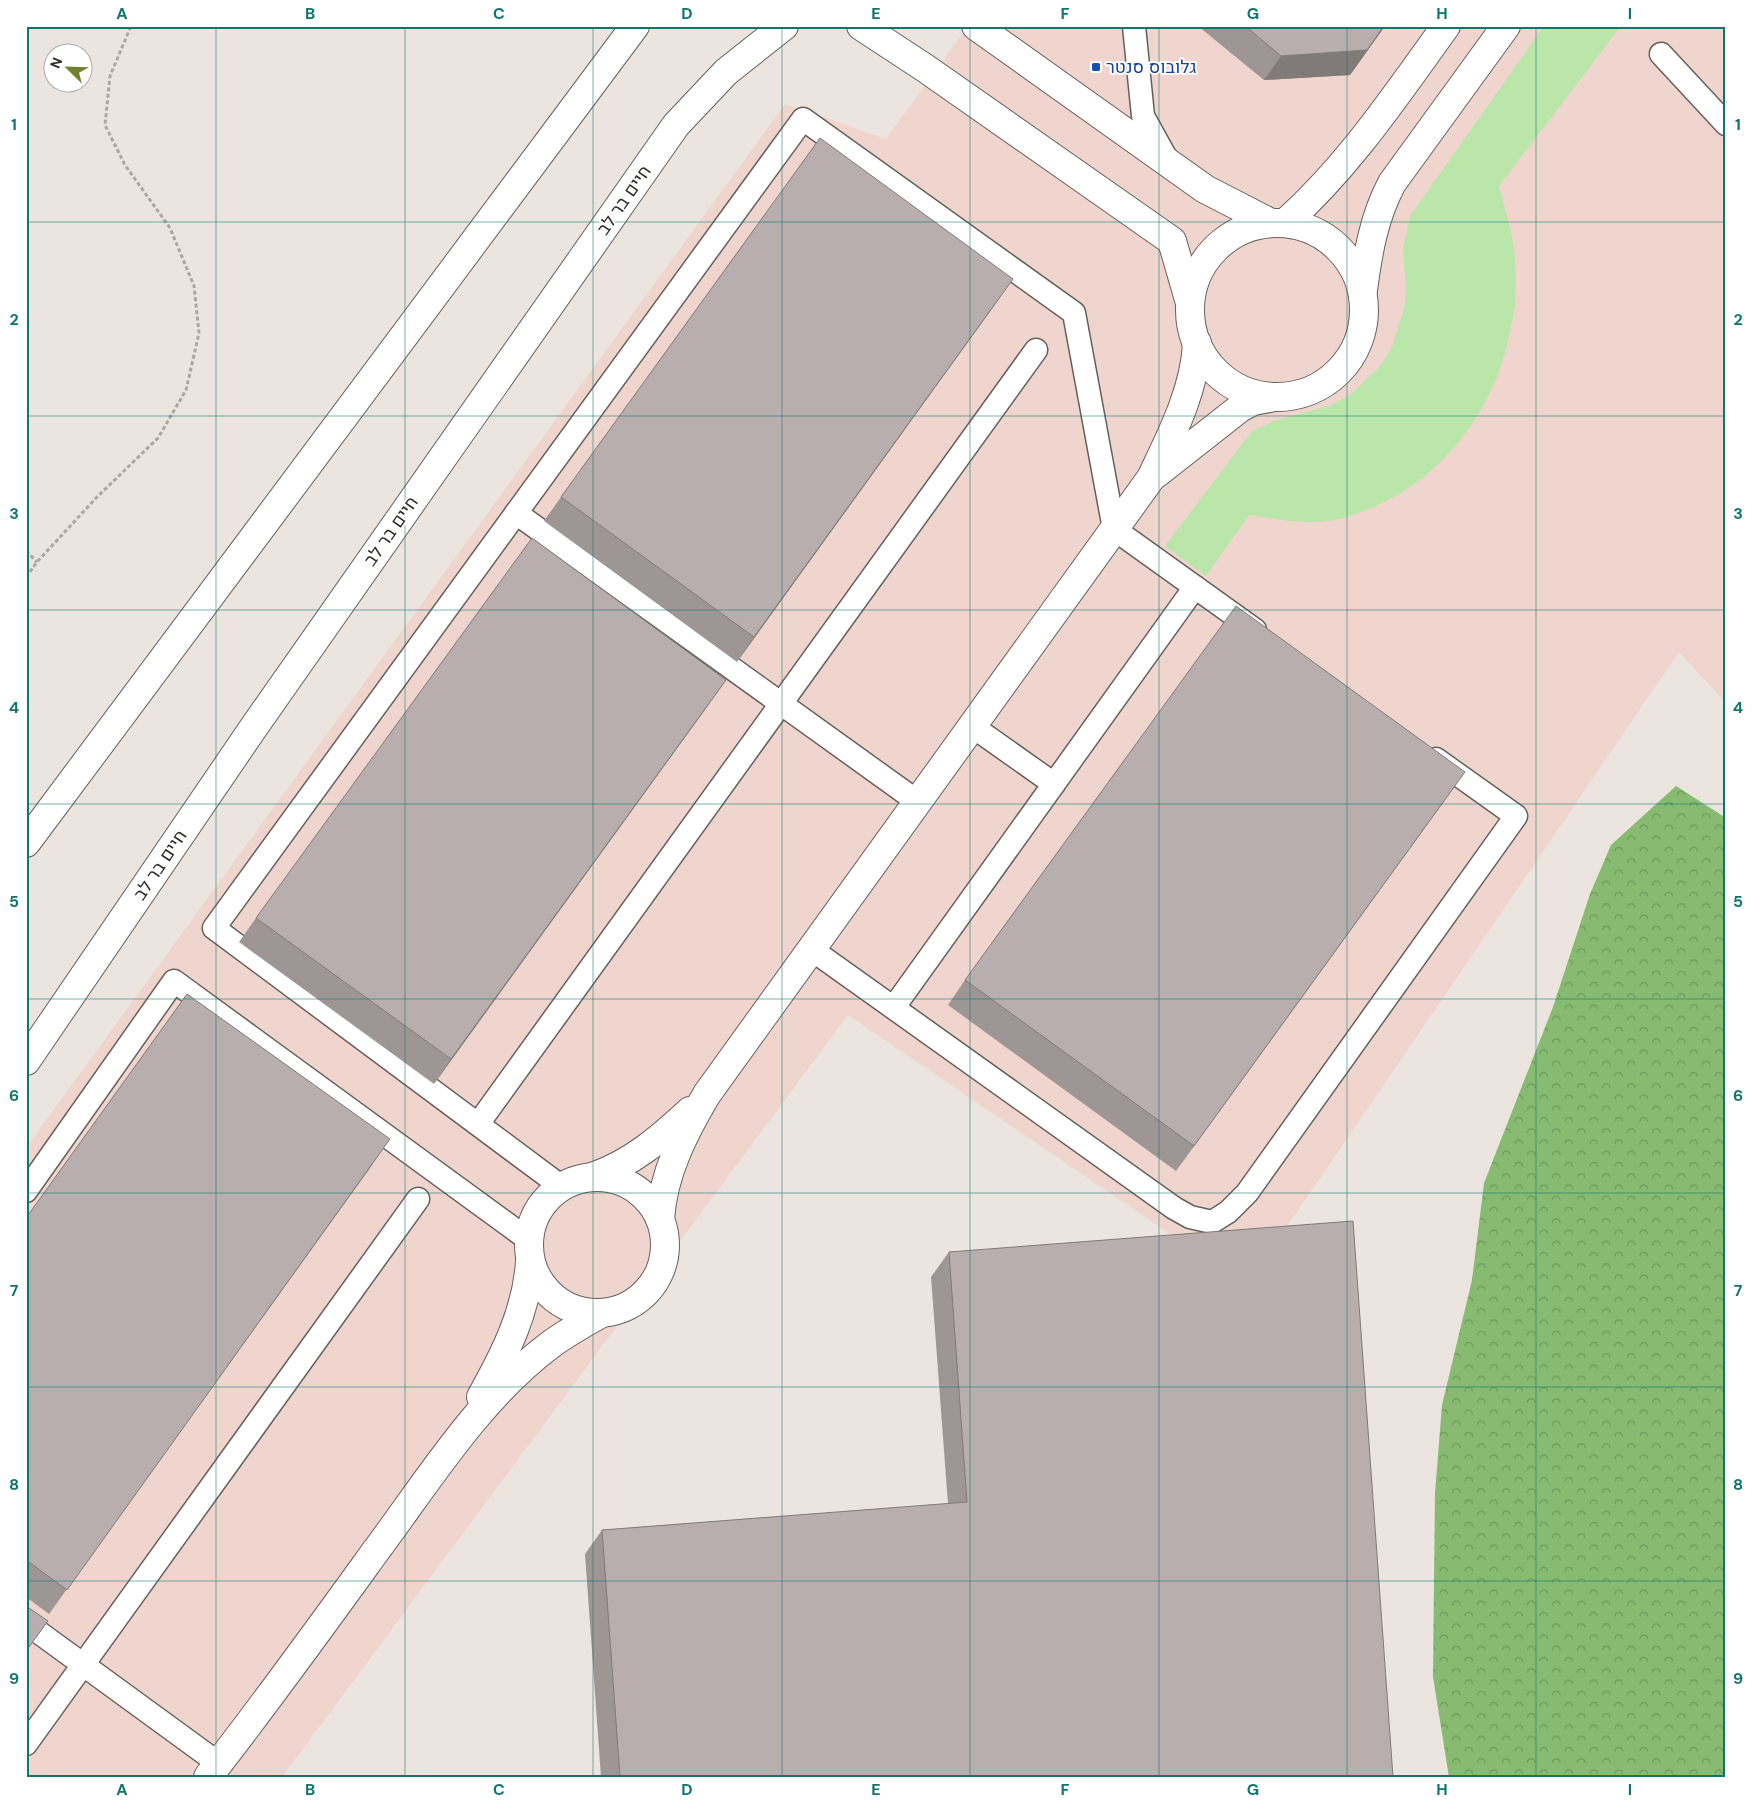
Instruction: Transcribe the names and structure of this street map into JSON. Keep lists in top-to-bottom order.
{
  "streets": {
    "street": ["חיים בר לב"]
  },
  "places": {
    "transit": ["גלובוס סנטר"]
  },
  "north": "top left",
  "grid": {
    "columns": [
      "A",
      "B",
      "C",
      "D",
      "E",
      "F",
      "G",
      "H",
      "I"
    ],
    "rows": [
      "1",
      "2",
      "3",
      "4",
      "5",
      "6",
      "7",
      "8",
      "9"
    ]
  }
}
